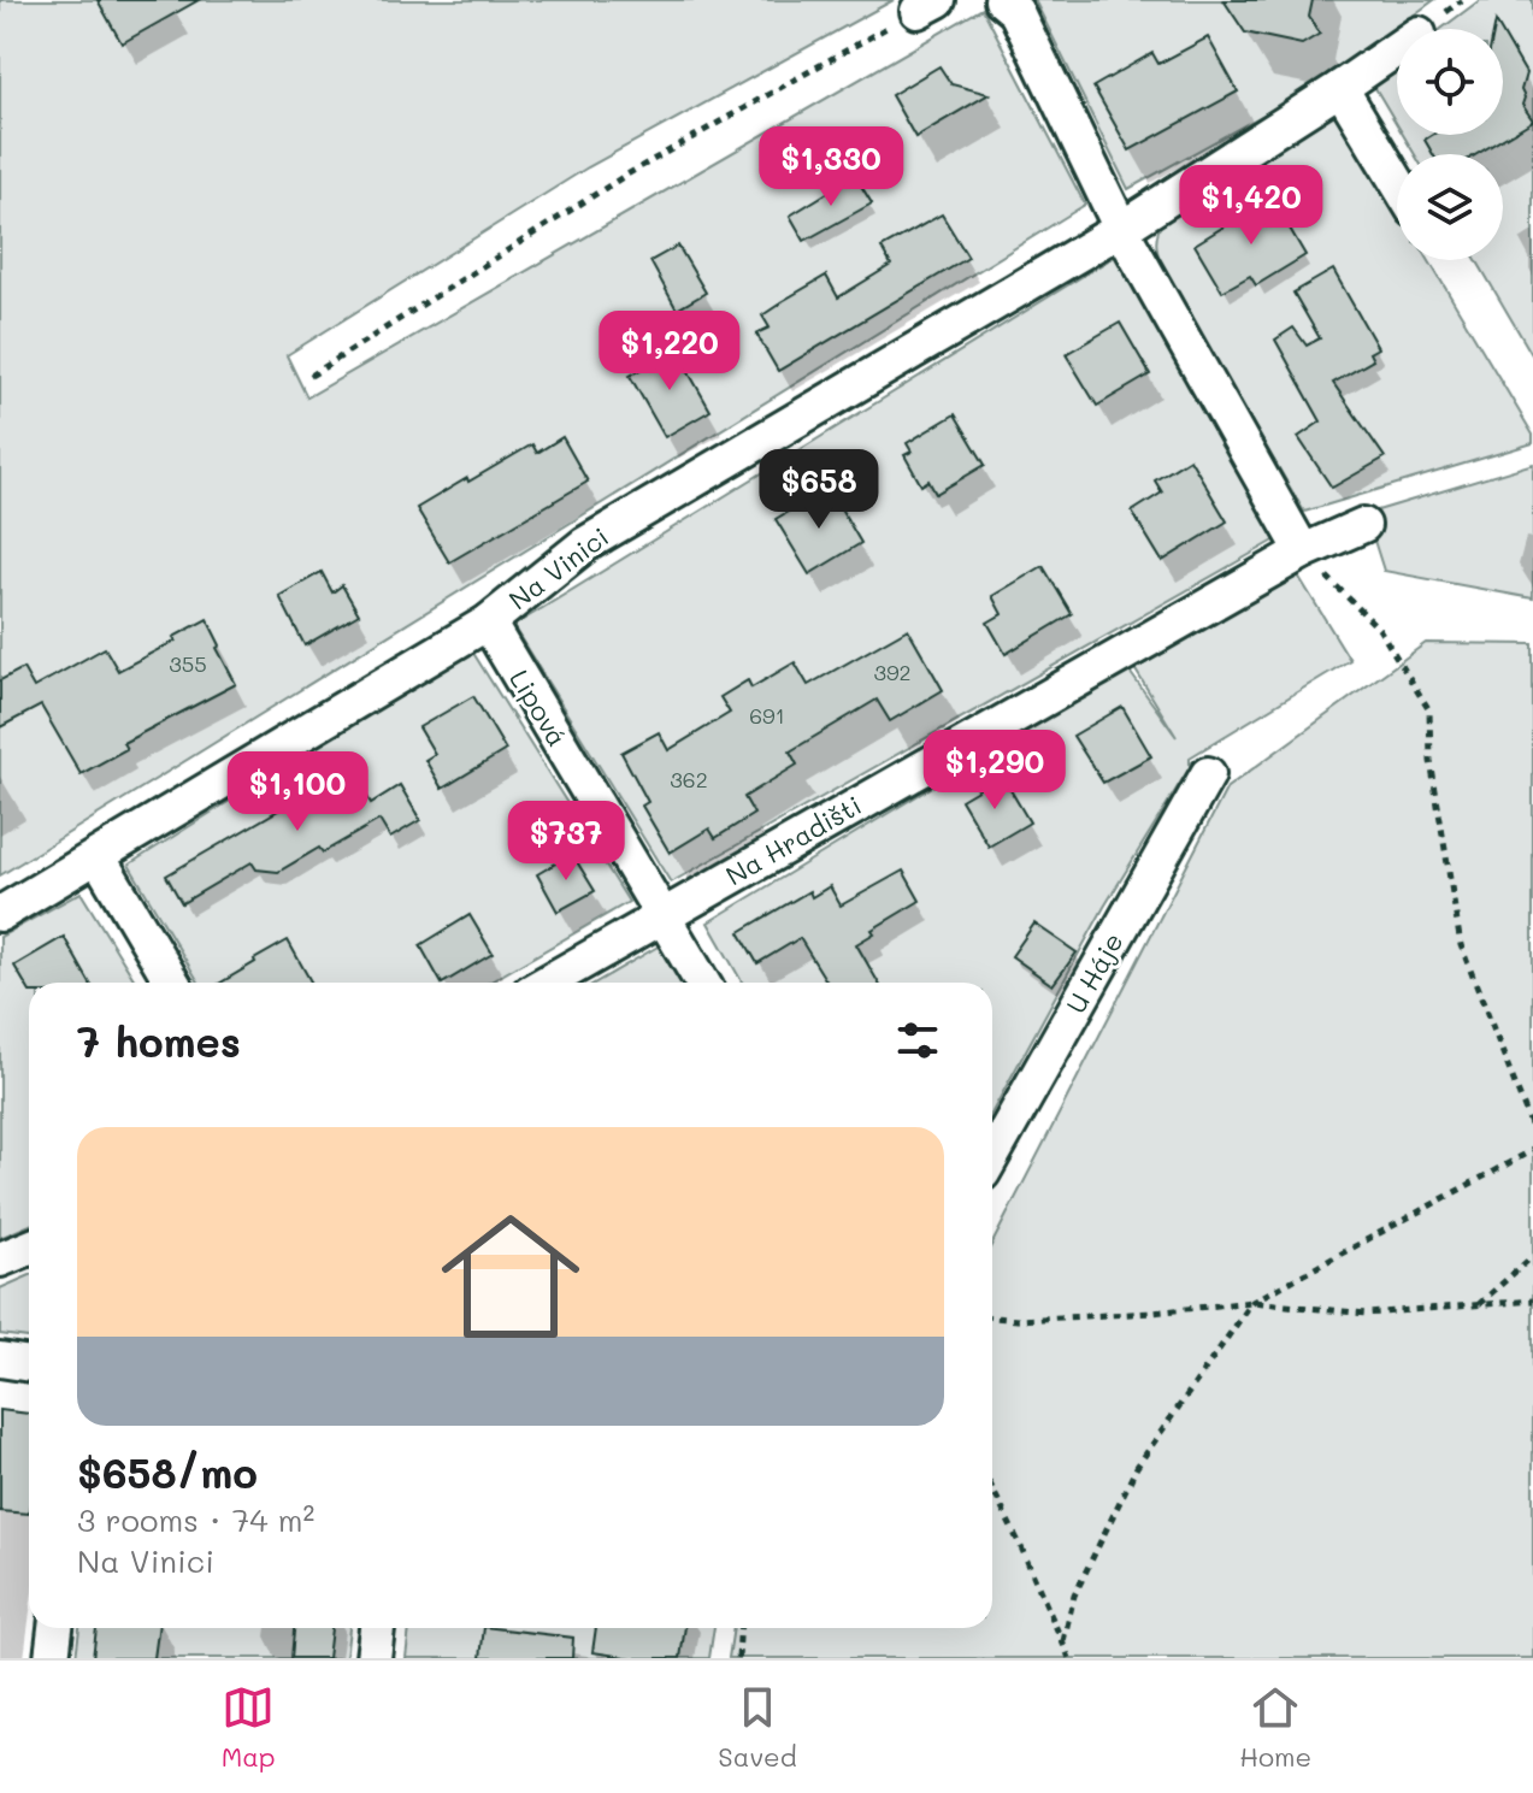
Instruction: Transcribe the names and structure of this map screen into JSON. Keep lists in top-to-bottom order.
{
  "streets": {
    "street": [
      "Na Vinici",
      "Lipová",
      "Na Hradišti",
      "U Háje"
    ]
  },
  "crossings": [
    ["Na Vinici", "Lipová"],
    ["Lipová", "Na Hradišti"]
  ],
  "house_numbers": [
    "355",
    "392",
    "691",
    "362"
  ],
  "page": {
    "price": [
      "$1,330",
      "$1,420",
      "$1,220",
      "$658",
      "$1,290",
      "$1,100",
      "$737"
    ],
    "heading": "7 homes",
    "list": [
      {
        "name": "$658/mo",
        "note": "3 rooms · 74 m² · Na Vinici"
      }
    ],
    "tabs": ["Map", "Saved", "Home"]
  }
}
